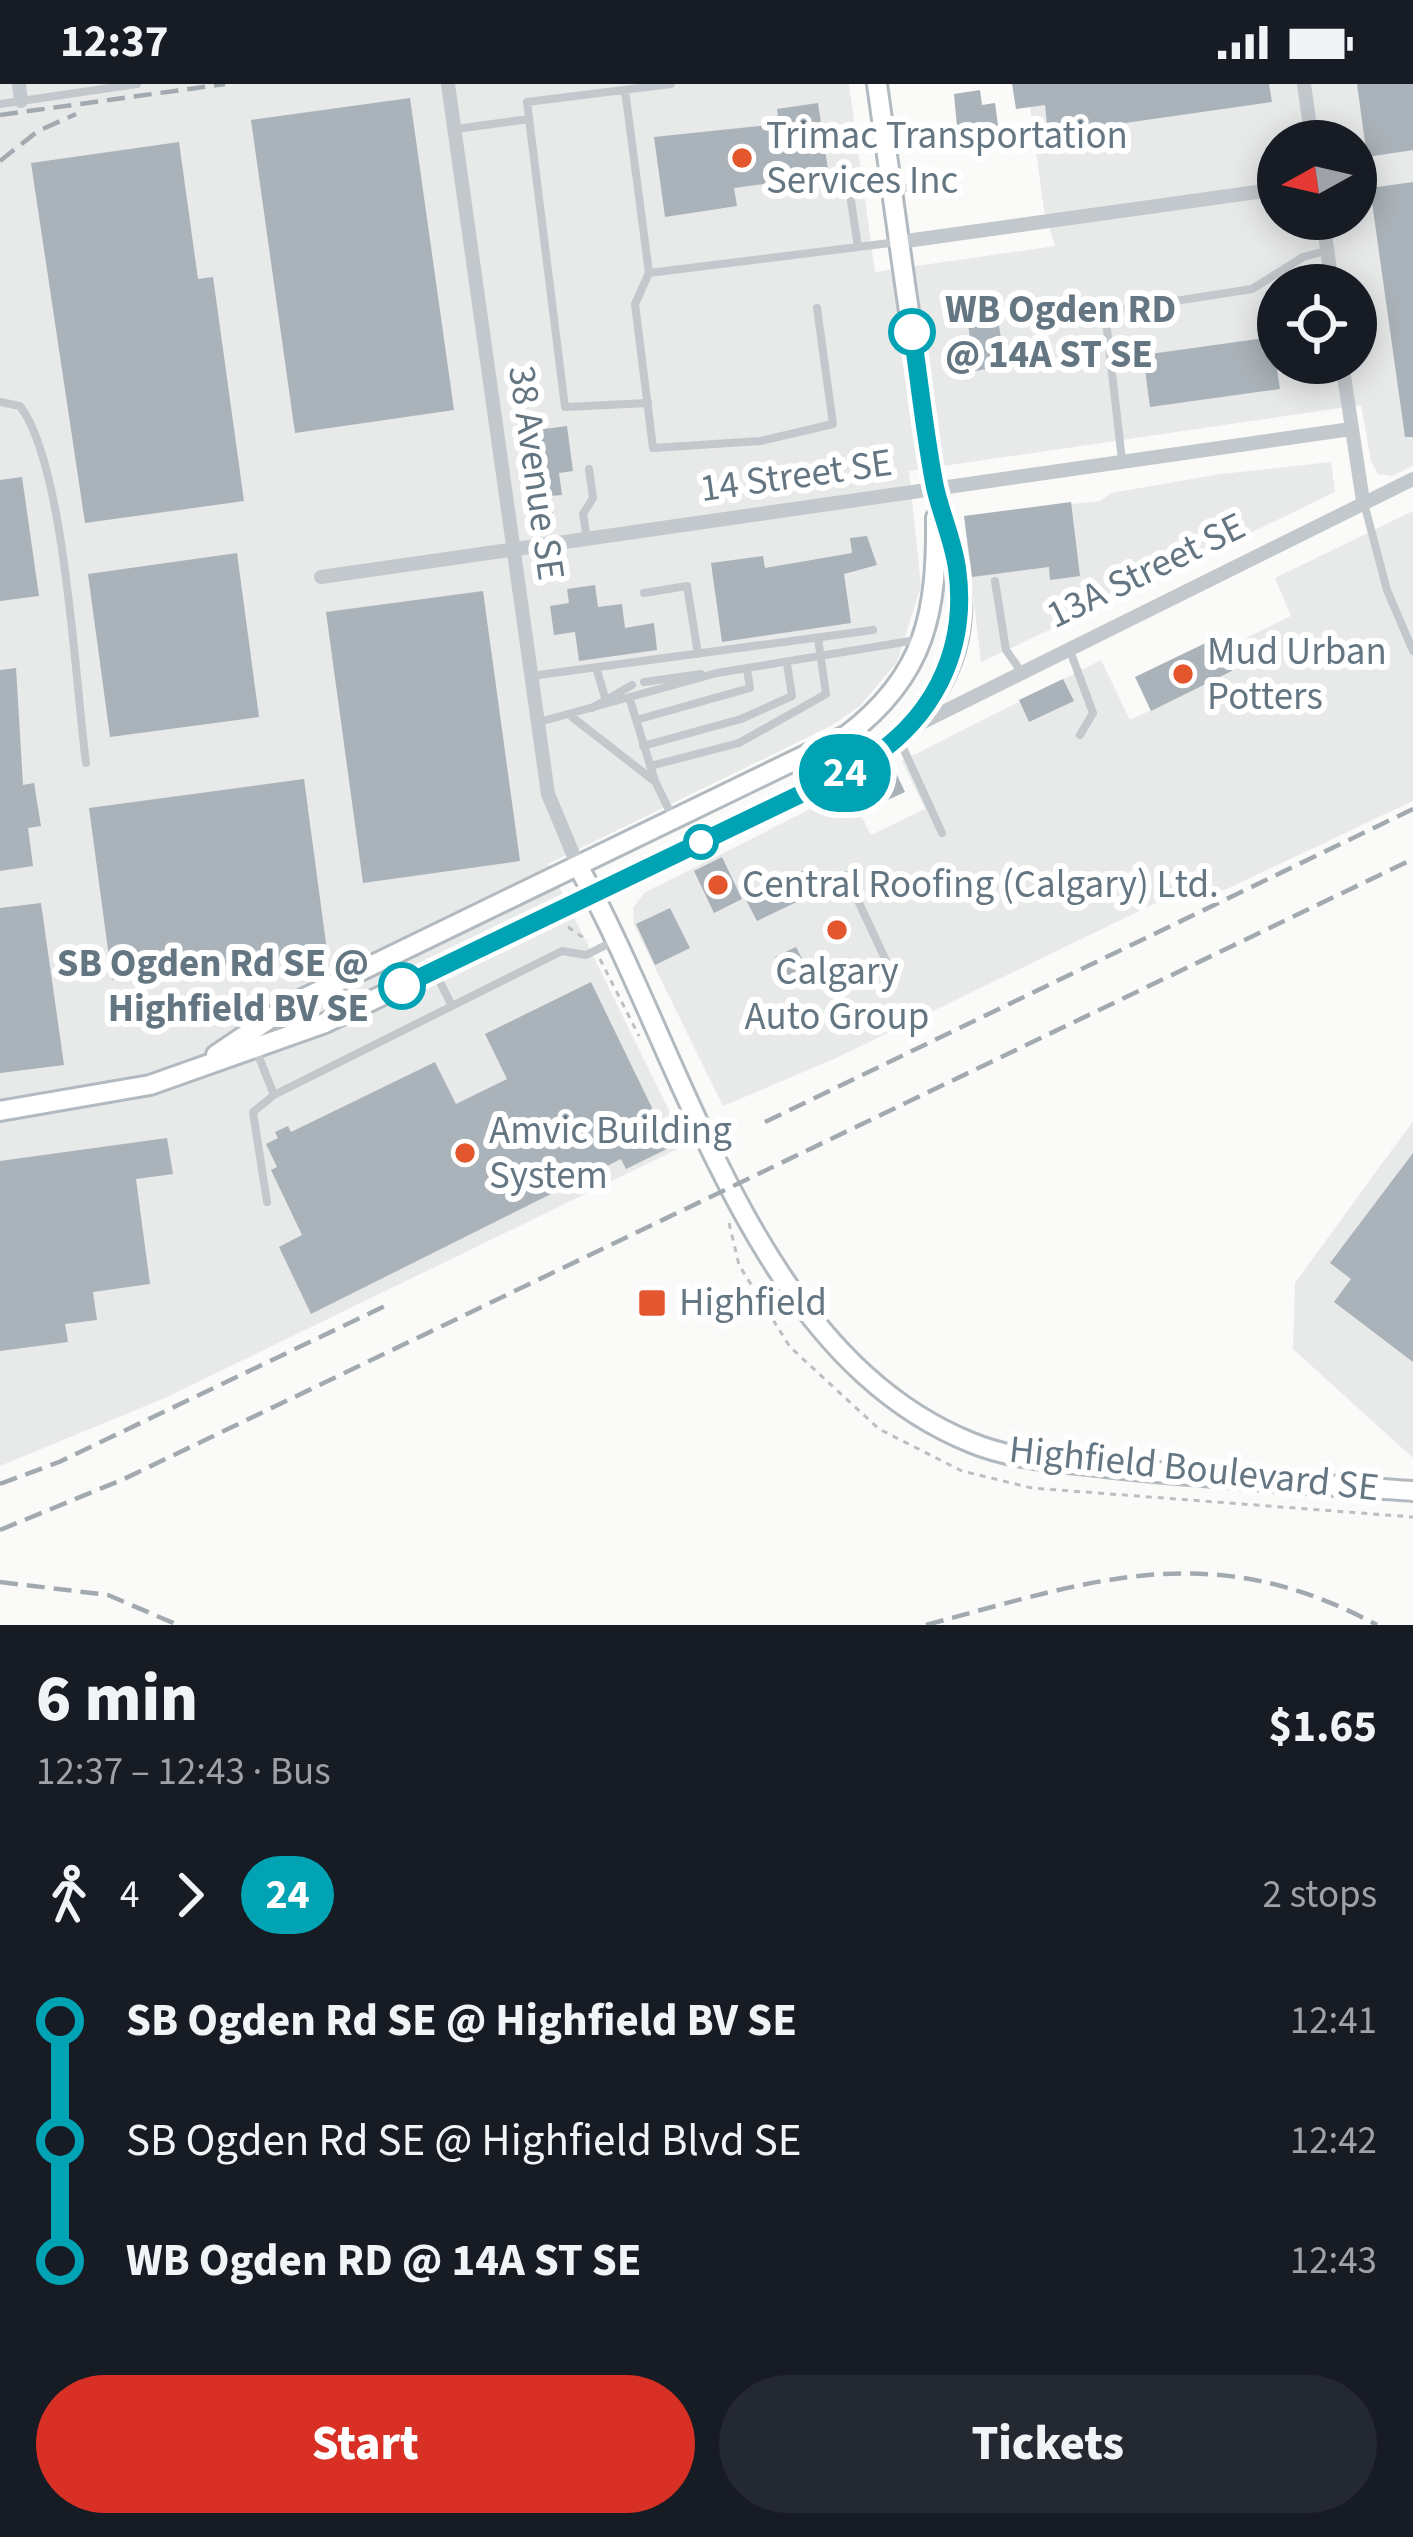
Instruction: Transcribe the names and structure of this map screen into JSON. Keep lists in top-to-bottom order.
{
  "streets": {
    "street": [
      "38 Avenue SE",
      "14 Street SE",
      "13A Street SE",
      "Highfield Boulevard SE"
    ]
  },
  "crossings": [
    ["38 Avenue SE", "14 Street SE"],
    ["38 Avenue SE", "Highfield Boulevard SE"]
  ],
  "places": {
    "other": [
      "Trimac Transportation Services Inc",
      "WB Ogden RD @ 14A ST SE",
      "Mud Urban Potters",
      "Central Roofing (Calgary) Ltd.",
      "Calgary Auto Group",
      "SB Ogden Rd SE @ Highfield BV SE",
      "Amvic Building System"
    ],
    "transit": ["Highfield"]
  },
  "lines": ["bus line 24"],
  "north": "left",
  "page": {
    "status": "12:37",
    "on_map": "24",
    "heading": ["6 min", "12:37 – 12:43 · Bus", "$1.65"],
    "legs": ["4", "24", "2 stops"],
    "list": [
      {
        "name": "SB Ogden Rd SE @ Highfield BV SE",
        "value": "12:41"
      },
      {
        "name": "SB Ogden Rd SE @ Highfield Blvd SE",
        "value": "12:42"
      },
      {
        "name": "WB Ogden RD @ 14A ST SE",
        "value": "12:43"
      }
    ],
    "buttons": ["Start", "Tickets"]
  }
}
